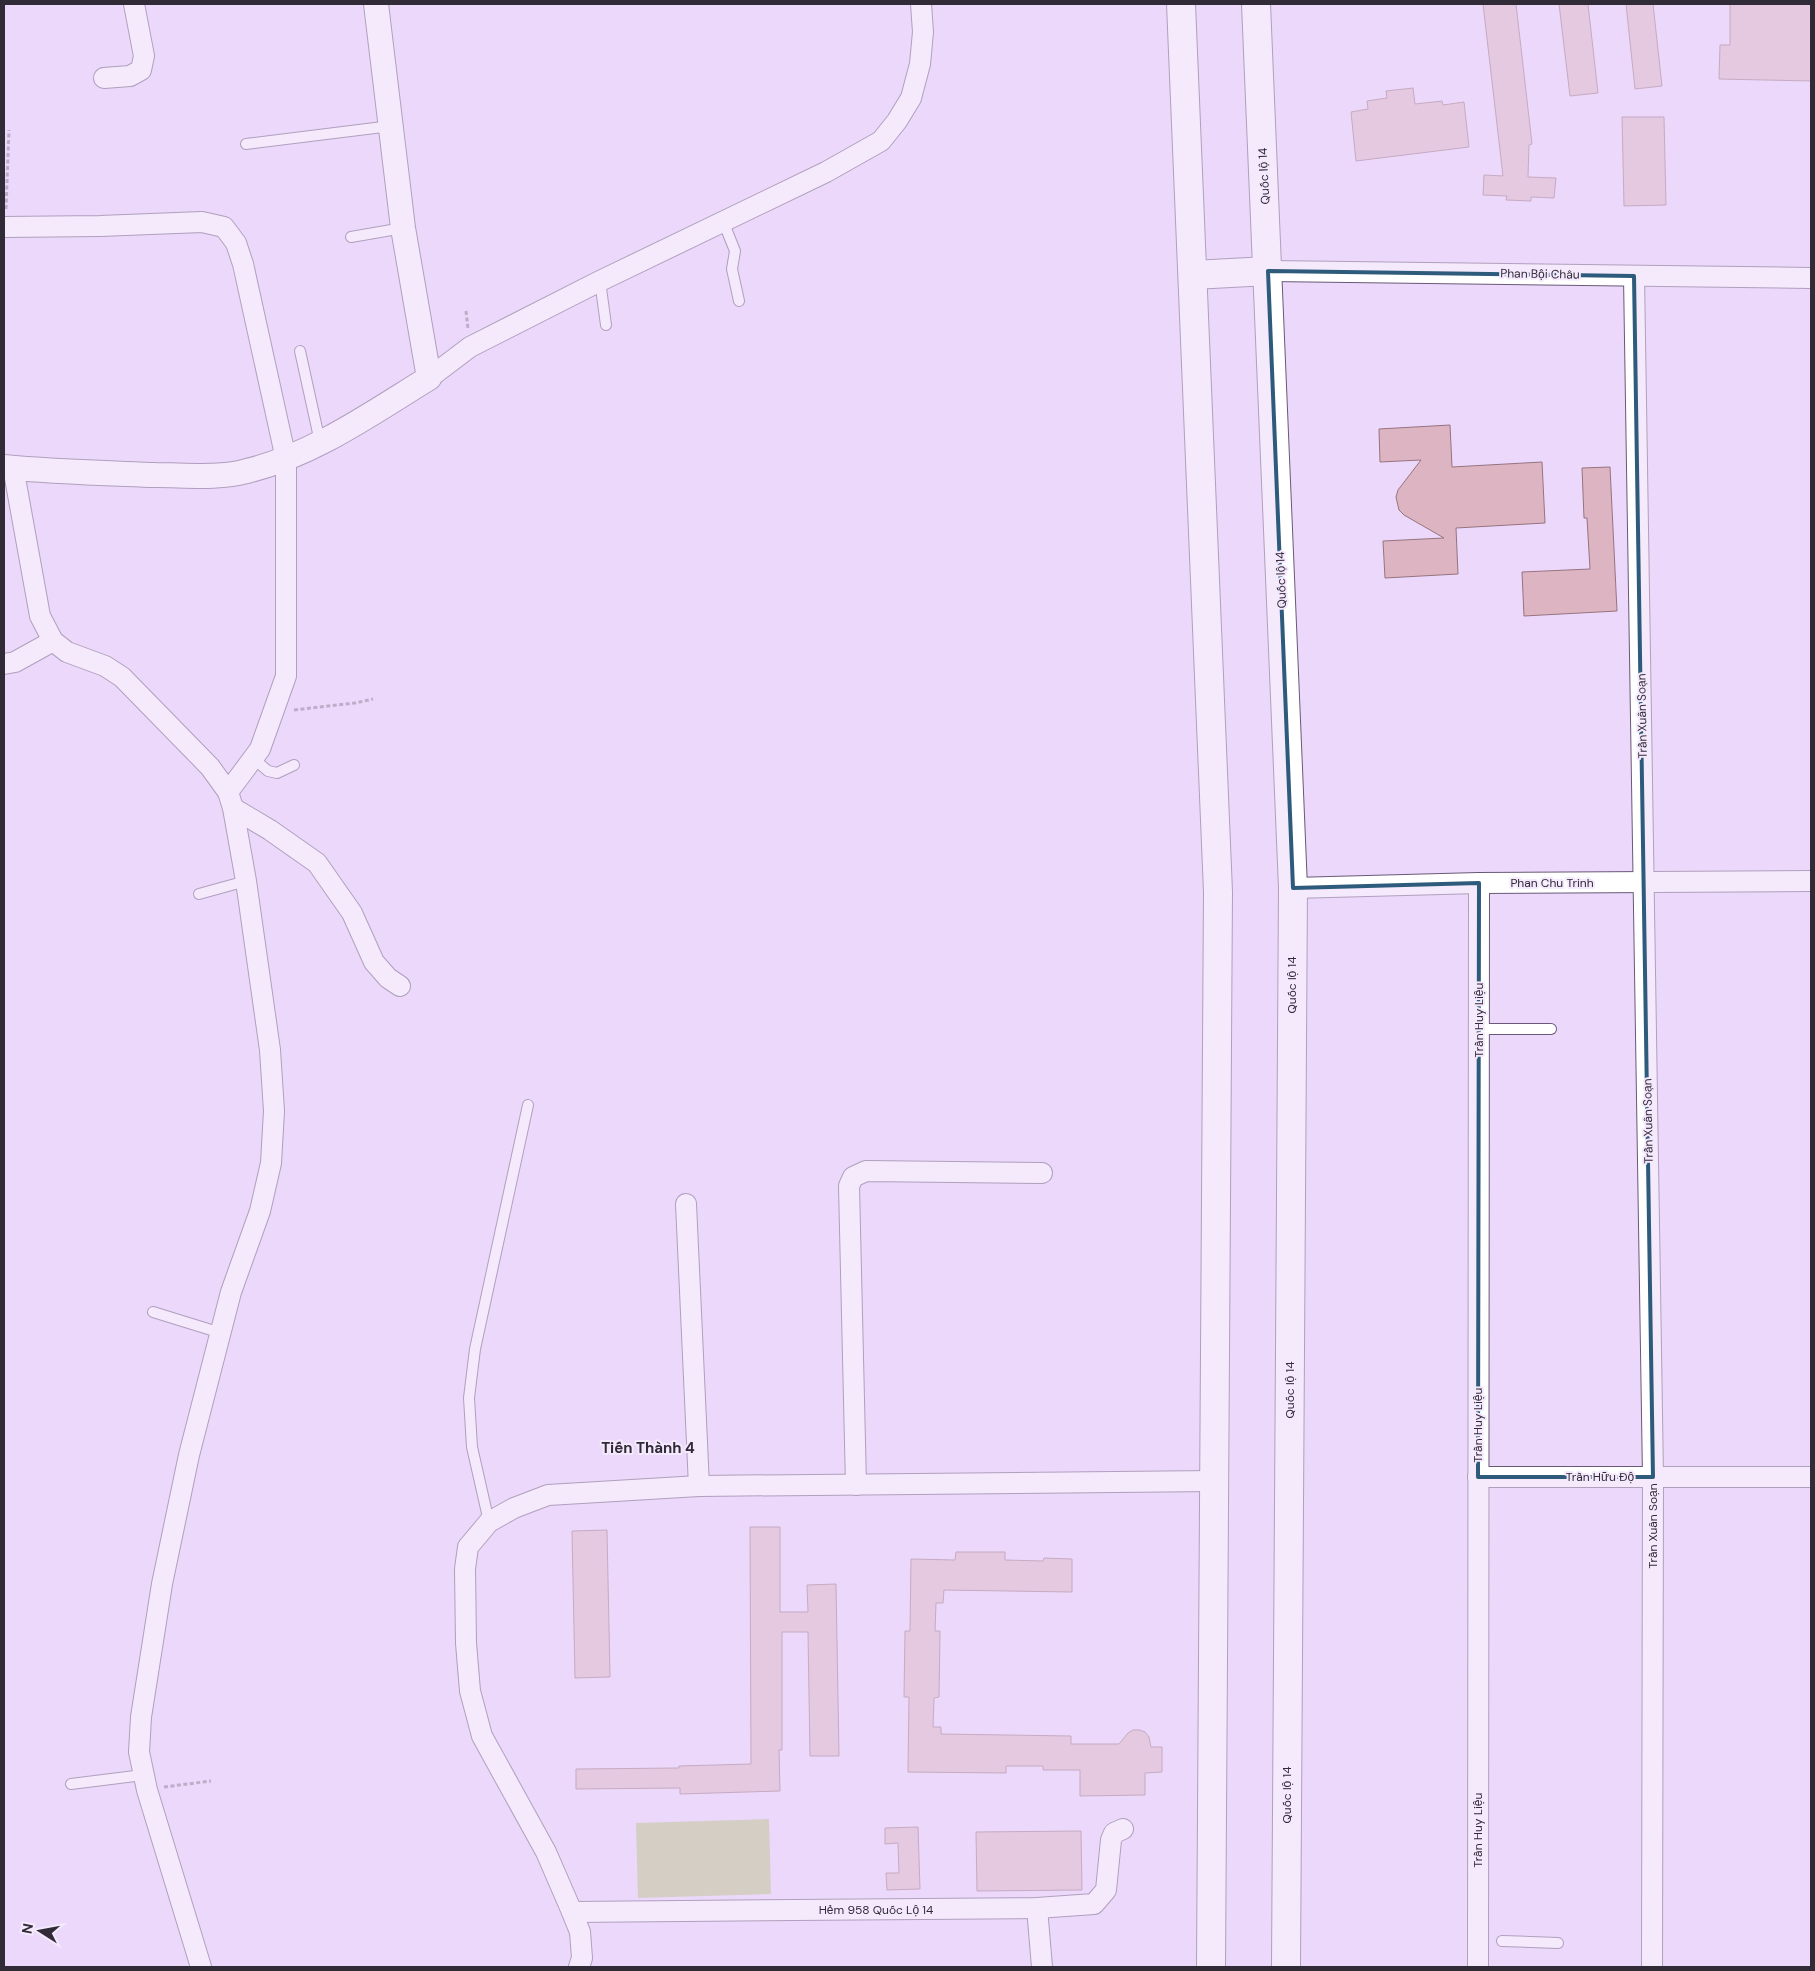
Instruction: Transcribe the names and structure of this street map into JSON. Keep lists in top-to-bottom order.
{
  "streets": {
    "highway": ["Quốc lộ 14"],
    "street": [
      "Phan Bội Châu",
      "Trần Xuân Soạn",
      "Phan Chu Trinh",
      "Trần Huy Liệu",
      "Trần Hữu Độ",
      "Hẻm 958 Quốc Lộ 14"
    ]
  },
  "crossings": [
    ["Quốc lộ 14", "Phan Bội Châu"],
    ["Quốc lộ 14", "Phan Chu Trinh"],
    ["Phan Bội Châu", "Trần Xuân Soạn"],
    ["Trần Xuân Soạn", "Phan Chu Trinh"],
    ["Trần Xuân Soạn", "Trần Hữu Độ"],
    ["Phan Chu Trinh", "Trần Huy Liệu"],
    ["Trần Huy Liệu", "Trần Hữu Độ"]
  ],
  "districts": ["Tiến Thành 4"],
  "north": "left"
}
